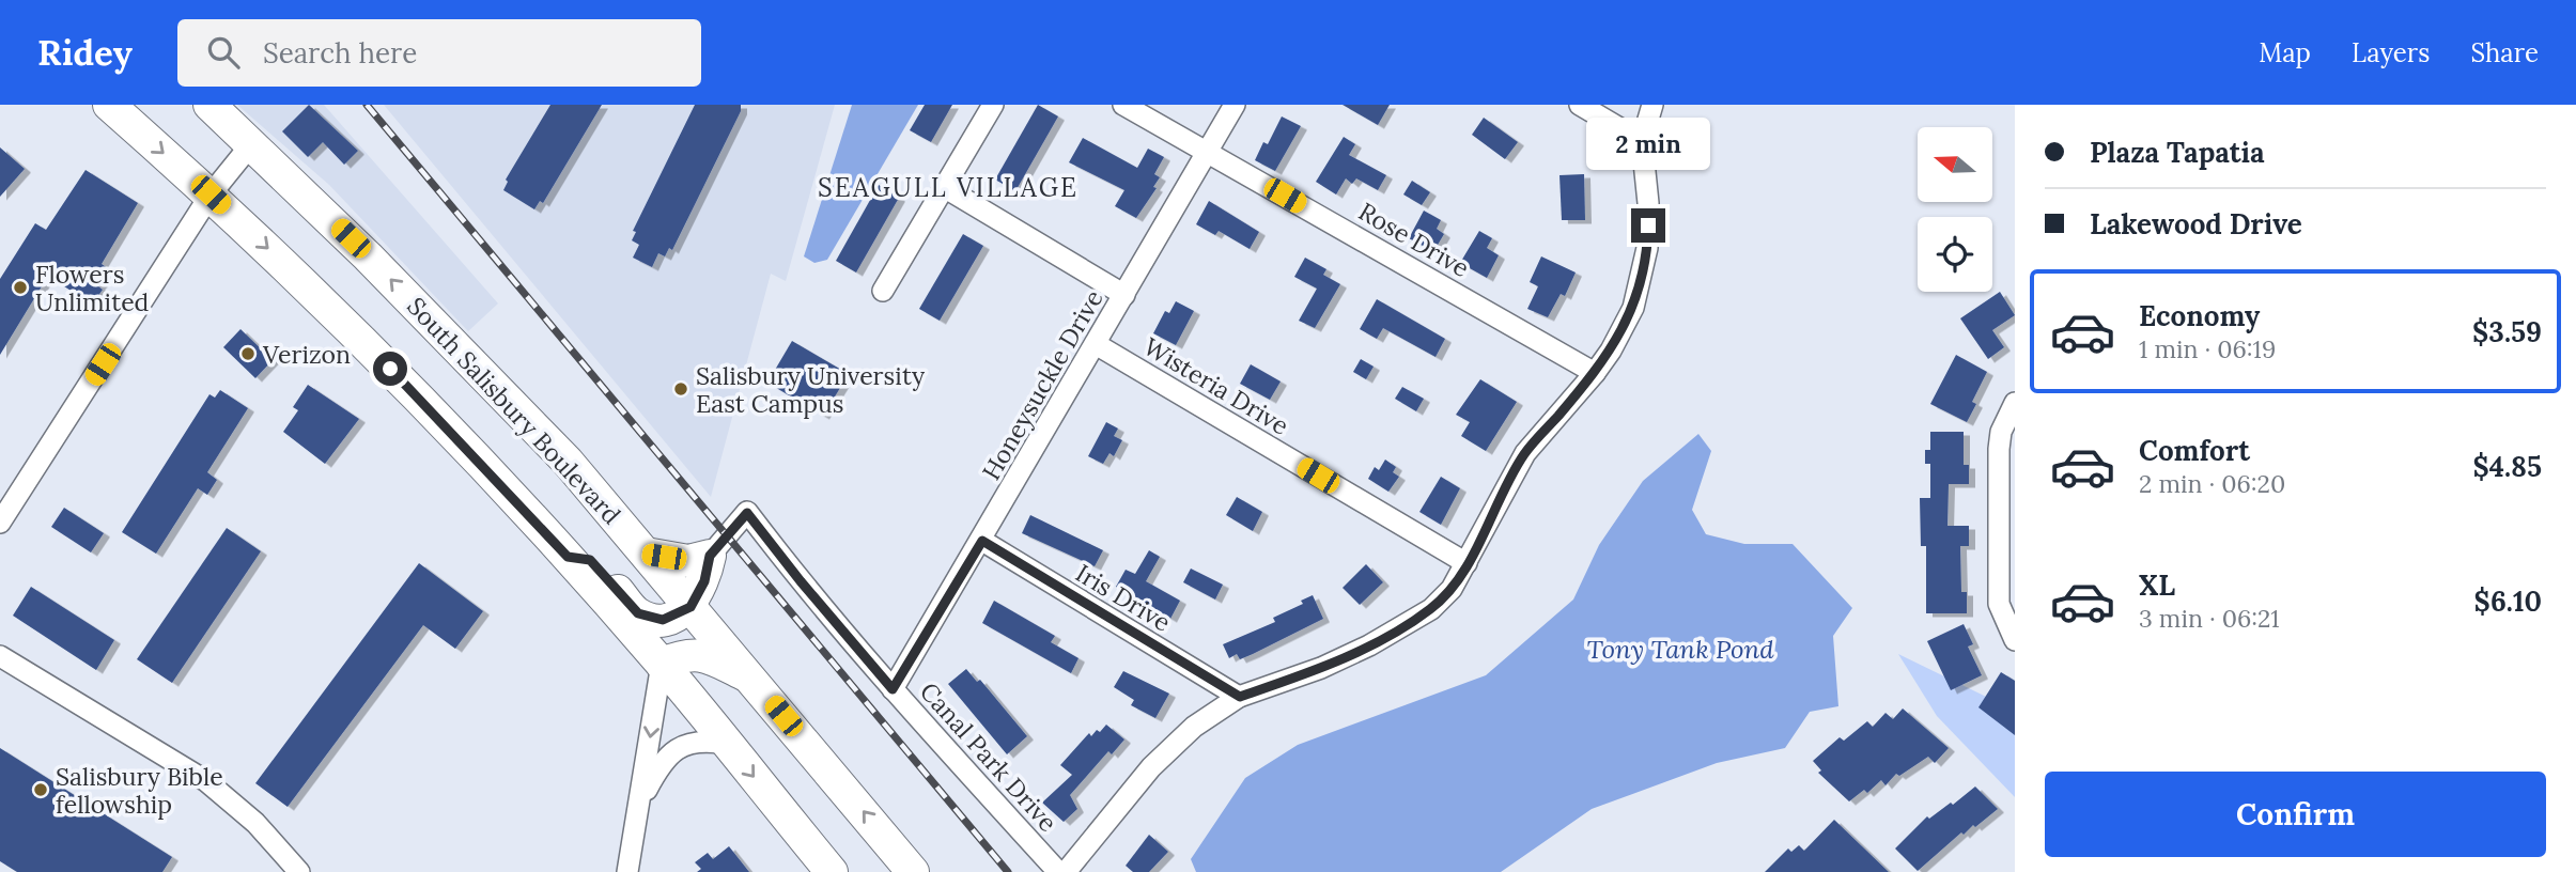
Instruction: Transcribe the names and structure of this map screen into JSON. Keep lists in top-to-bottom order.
{
  "streets": {
    "main road": ["South Salisbury Boulevard"],
    "street": [
      "Rose Drive",
      "Honeysuckle Drive",
      "Wisteria Drive",
      "Iris Drive",
      "Canal Park Drive"
    ]
  },
  "crossings": [
    ["Rose Drive", "Honeysuckle Drive"],
    ["Honeysuckle Drive", "Wisteria Drive"],
    ["Honeysuckle Drive", "Iris Drive"],
    ["Honeysuckle Drive", "Canal Park Drive"]
  ],
  "districts": ["SEAGULL VILLAGE"],
  "water": ["Tony Tank Pond"],
  "places": [
    "Flowers Unlimited",
    "Verizon",
    "Salisbury University East Campus",
    "Salisbury Bible fellowship"
  ],
  "north": "left",
  "page": {
    "header": "Ridey",
    "search": "Search here",
    "nav": ["Map", "Layers", "Share"],
    "banner": ["Plaza Tapatia", "Lakewood Drive"],
    "bubble": "2 min",
    "list": [
      {
        "name": "Economy",
        "note": "1 min · 06:19",
        "value": "$3.59"
      },
      {
        "name": "Comfort",
        "note": "2 min · 06:20",
        "value": "$4.85"
      },
      {
        "name": "XL",
        "note": "3 min · 06:21",
        "value": "$6.10"
      }
    ],
    "buttons": "Confirm"
  }
}
